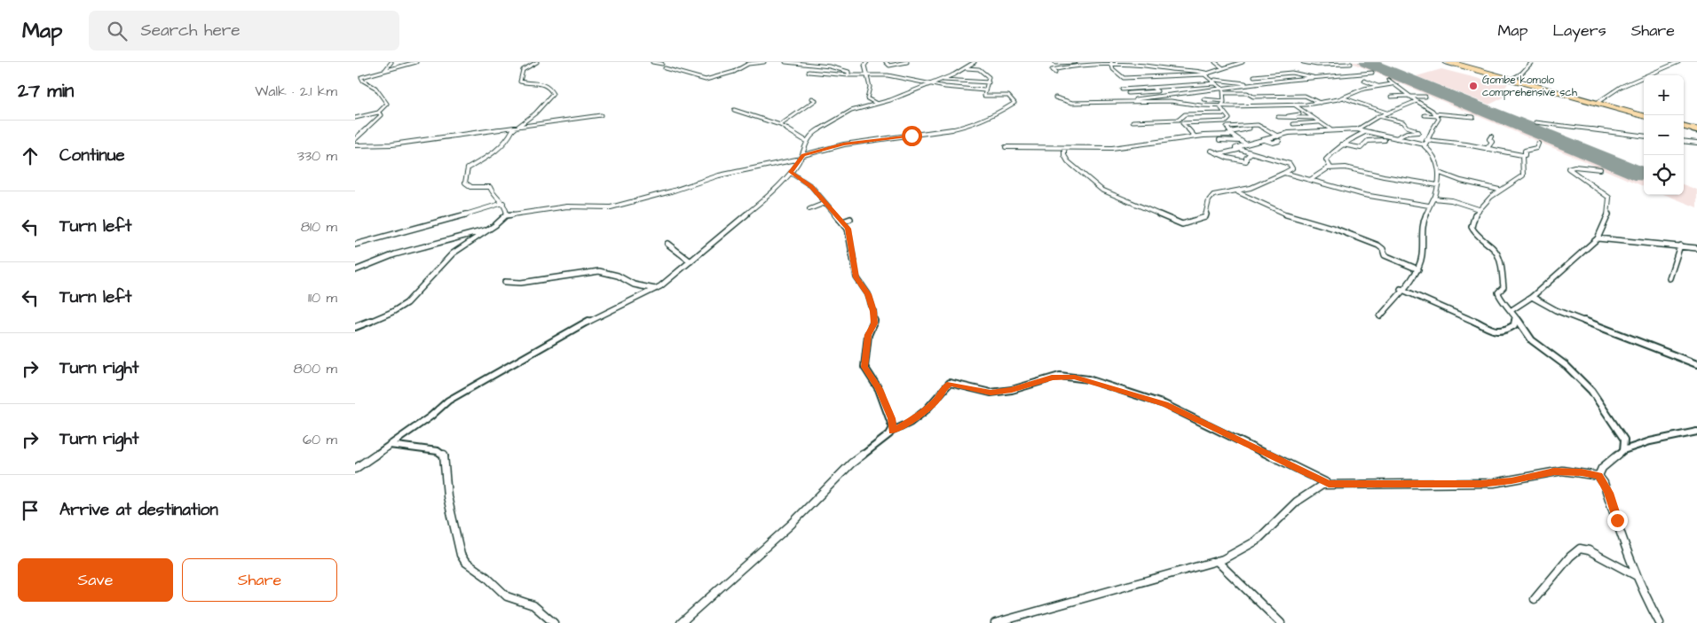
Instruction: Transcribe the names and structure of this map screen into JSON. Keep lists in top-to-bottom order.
{
  "places": ["Gombe komolo comprehensive sch"],
  "page": {
    "header": "Map",
    "search": "Search here",
    "nav": ["Map", "Layers", "Share"],
    "heading": ["27 min", "Walk · 2.1 km"],
    "map_buttons": ["+", "−"],
    "list": [
      ["Continue", "330 m"],
      ["Turn left", "810 m"],
      ["Turn left", "110 m"],
      ["Turn right", "800 m"],
      ["Turn right", "60 m"],
      "Arrive at destination"
    ],
    "buttons": ["Save", "Share"]
  }
}
